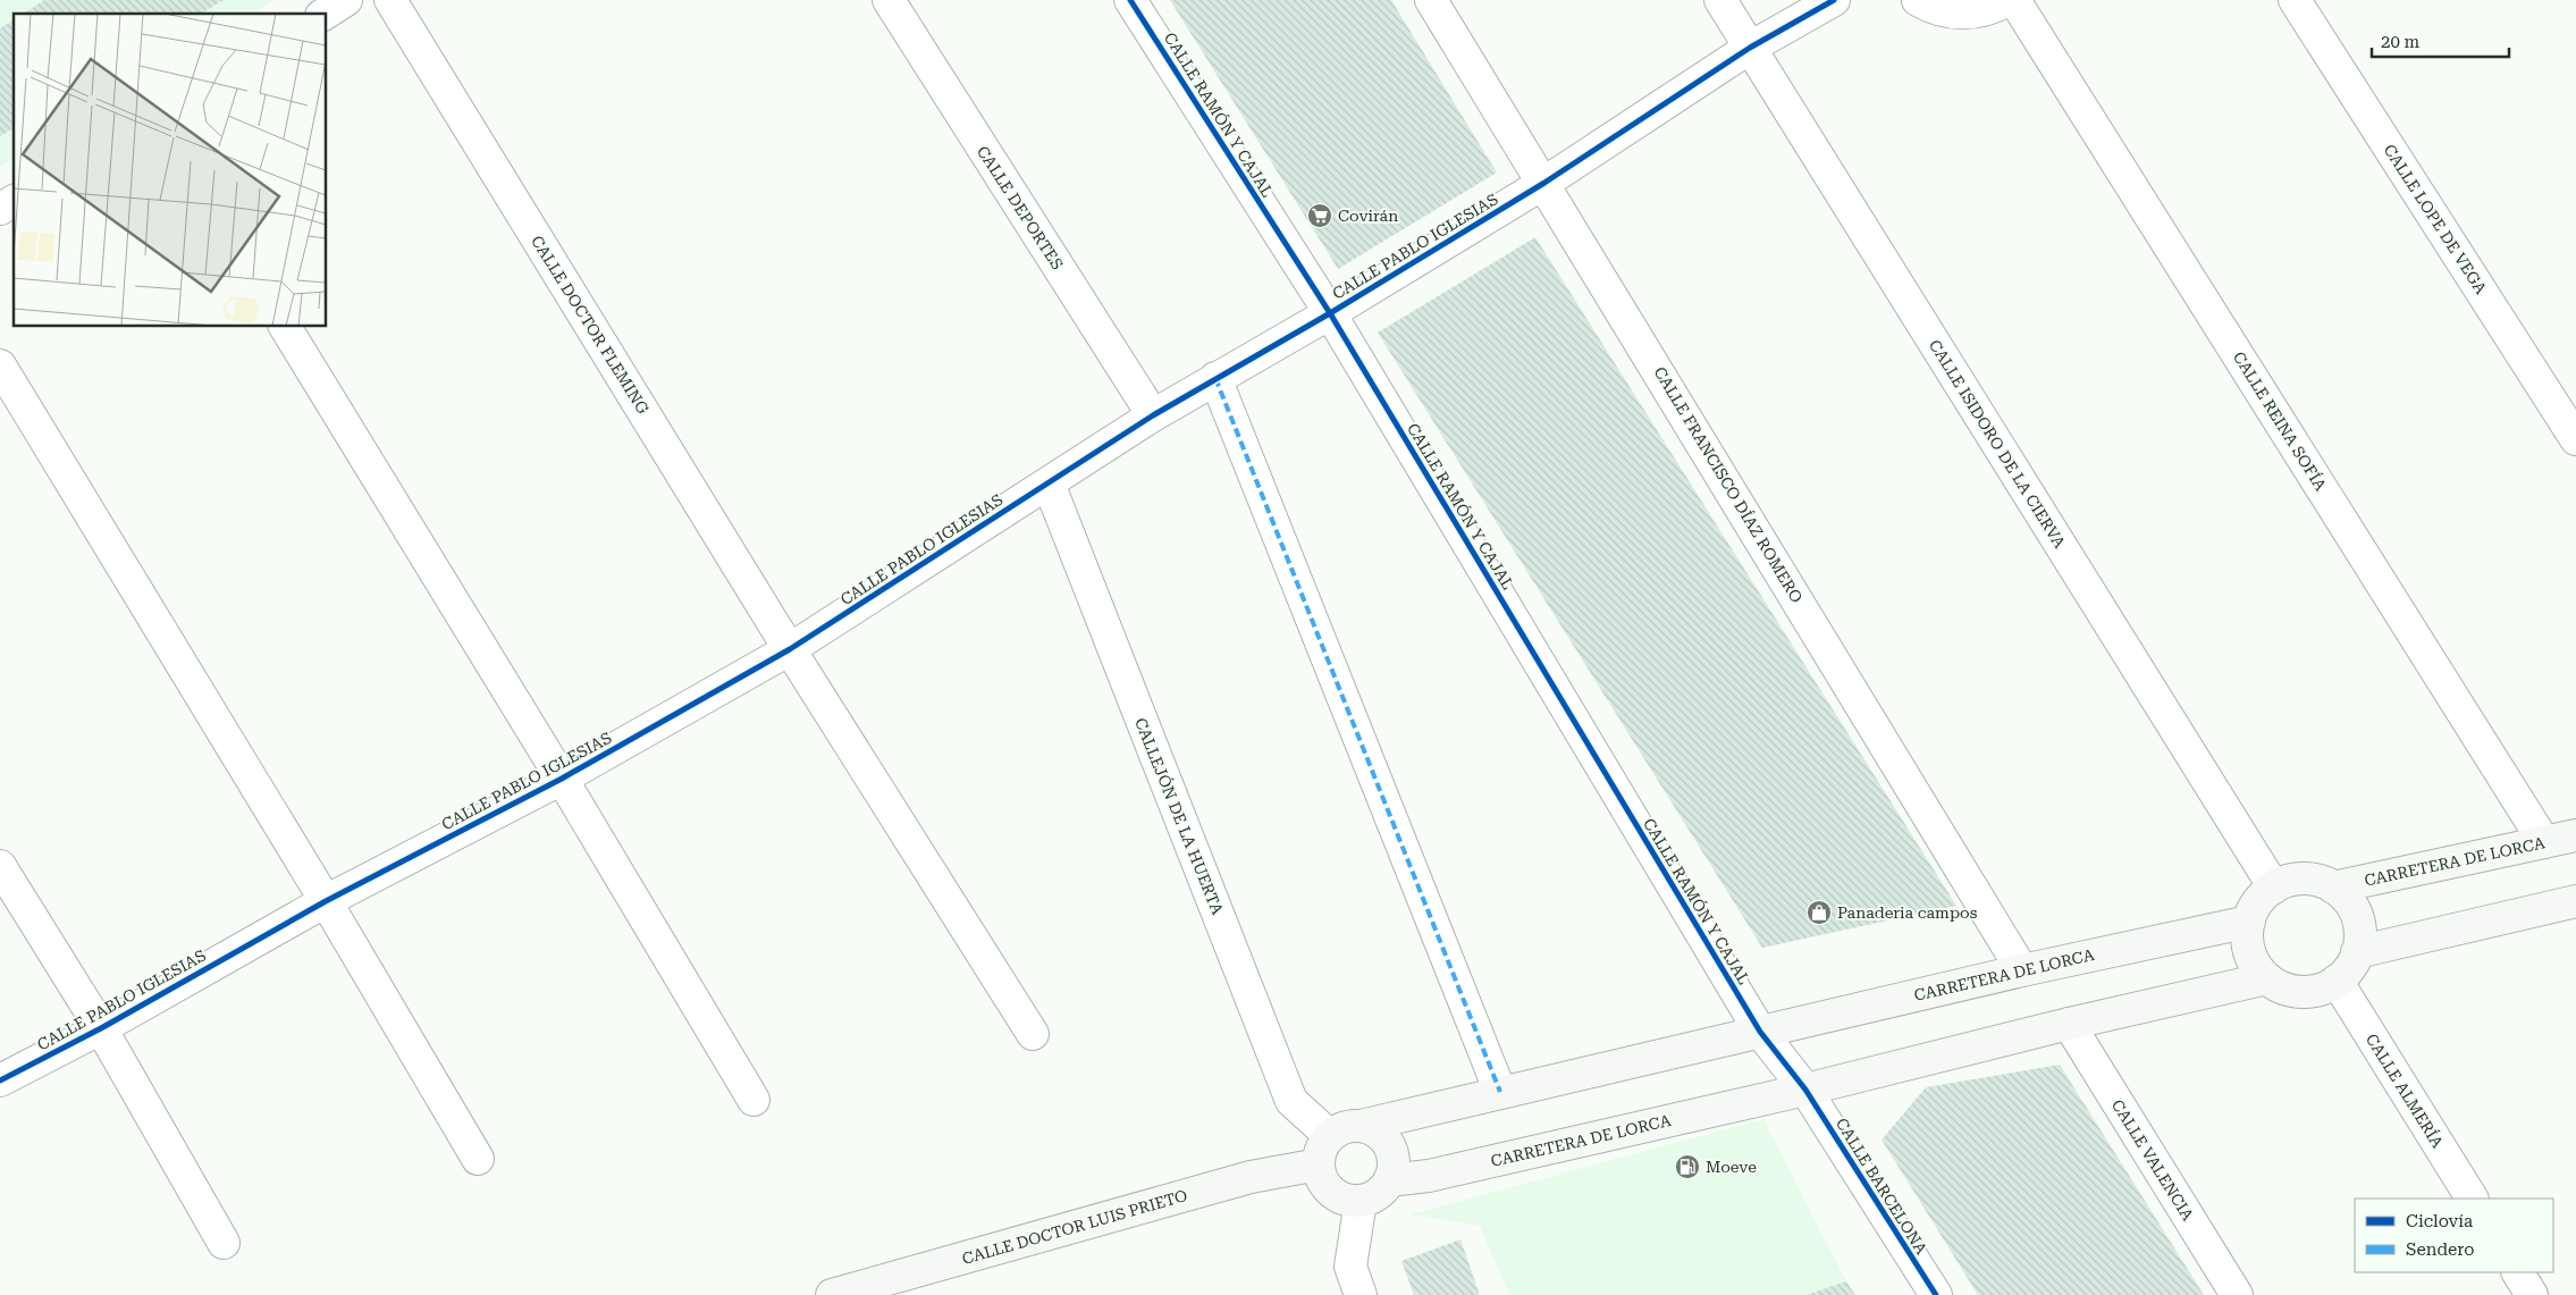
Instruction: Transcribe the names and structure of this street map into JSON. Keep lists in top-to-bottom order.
{
  "streets": {
    "main road": ["CARRETERA DE LORCA", "CALLE DOCTOR LUIS PRIETO"],
    "street": [
      "CALLE RAMÓN Y CAJAL",
      "CALLE DEPORTES",
      "CALLE LOPE DE VEGA",
      "CALLE PABLO IGLESIAS",
      "CALLE DOCTOR FLEMING",
      "CALLE REINA SOFÍA",
      "CALLE ISIDORO DE LA CIERVA",
      "CALLE FRANCISCO DÍAZ ROMERO",
      "CALLEJÓN DE LA HUERTA",
      "CALLE ALMERÍA",
      "CALLE VALENCIA",
      "CALLE BARCELONA"
    ]
  },
  "crossings": [
    ["CALLE RAMÓN Y CAJAL", "CALLE PABLO IGLESIAS"],
    ["CALLE RAMÓN Y CAJAL", "CARRETERA DE LORCA"],
    ["CALLE DEPORTES", "CALLE PABLO IGLESIAS"],
    ["CALLE PABLO IGLESIAS", "CALLE DOCTOR FLEMING"],
    ["CALLE PABLO IGLESIAS", "CALLE ISIDORO DE LA CIERVA"],
    ["CALLE PABLO IGLESIAS", "CALLE FRANCISCO DÍAZ ROMERO"],
    ["CALLE PABLO IGLESIAS", "CALLEJÓN DE LA HUERTA"],
    ["CALLE REINA SOFÍA", "CARRETERA DE LORCA"],
    ["CALLE ISIDORO DE LA CIERVA", "CARRETERA DE LORCA"],
    ["CALLE ISIDORO DE LA CIERVA", "CALLE ALMERÍA"],
    ["CALLE FRANCISCO DÍAZ ROMERO", "CARRETERA DE LORCA"],
    ["CALLEJÓN DE LA HUERTA", "CARRETERA DE LORCA"],
    ["CALLEJÓN DE LA HUERTA", "CALLE DOCTOR LUIS PRIETO"],
    ["CARRETERA DE LORCA", "CALLE ALMERÍA"],
    ["CARRETERA DE LORCA", "CALLE VALENCIA"],
    ["CARRETERA DE LORCA", "CALLE BARCELONA"],
    ["CARRETERA DE LORCA", "CALLE DOCTOR LUIS PRIETO"]
  ],
  "places": {
    "supermarket": ["Covirán"],
    "shop": ["Panaderia campos"],
    "fuel station": ["Moeve"]
  },
  "legend": ["Ciclovía", "Sendero"],
  "scale_bar": "20 m"
}
